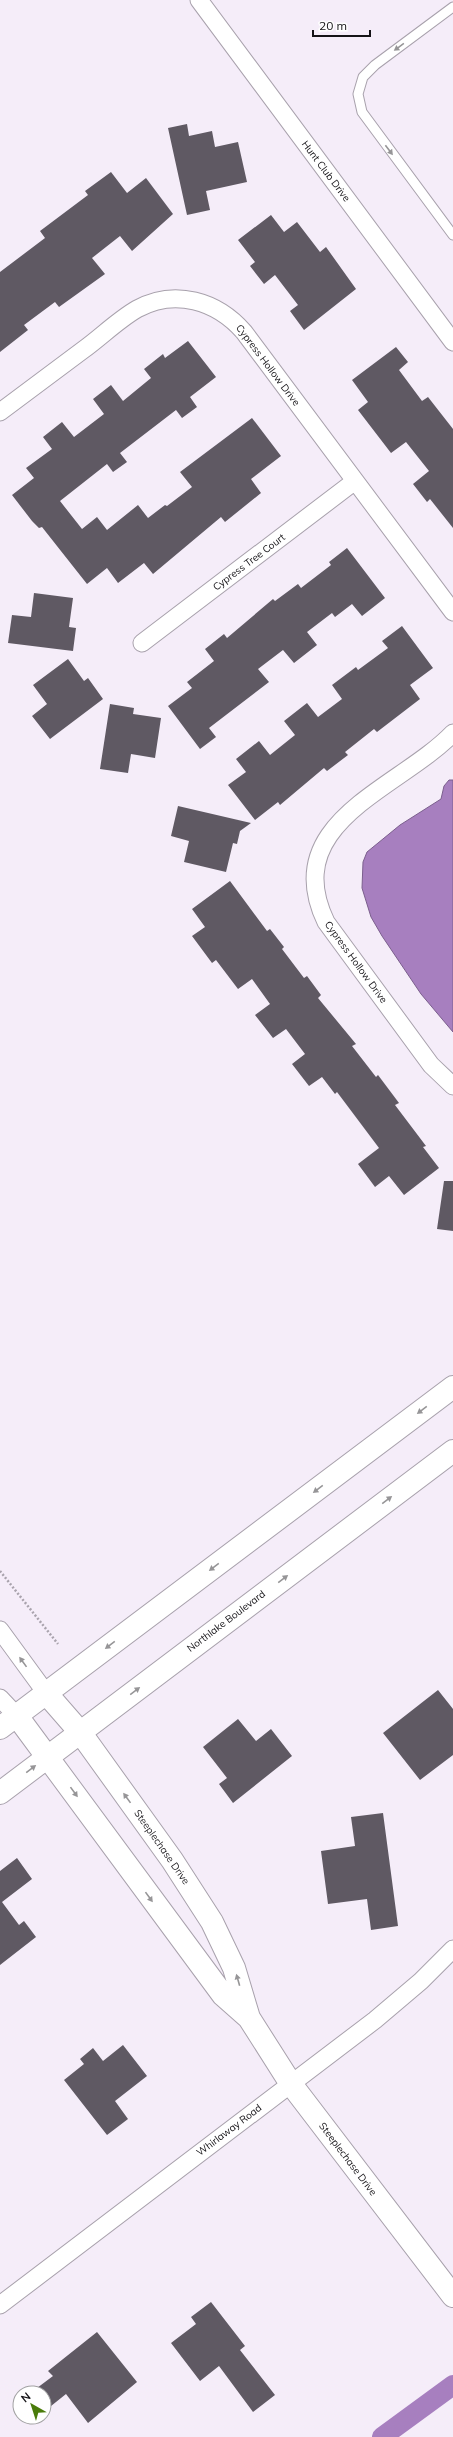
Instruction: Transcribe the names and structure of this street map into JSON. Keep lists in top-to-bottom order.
{
  "streets": {
    "main road": ["Northlake Boulevard", "Steeplechase Drive"],
    "street": [
      "Hunt Club Drive",
      "Cypress Hollow Drive",
      "Cypress Tree Court",
      "Whirlaway Road"
    ]
  },
  "crossings": [
    ["Cypress Hollow Drive", "Cypress Tree Court"],
    ["Northlake Boulevard", "Steeplechase Drive"],
    ["Steeplechase Drive", "Whirlaway Road"]
  ],
  "scale_bar": "20 m",
  "north": "top left"
}
